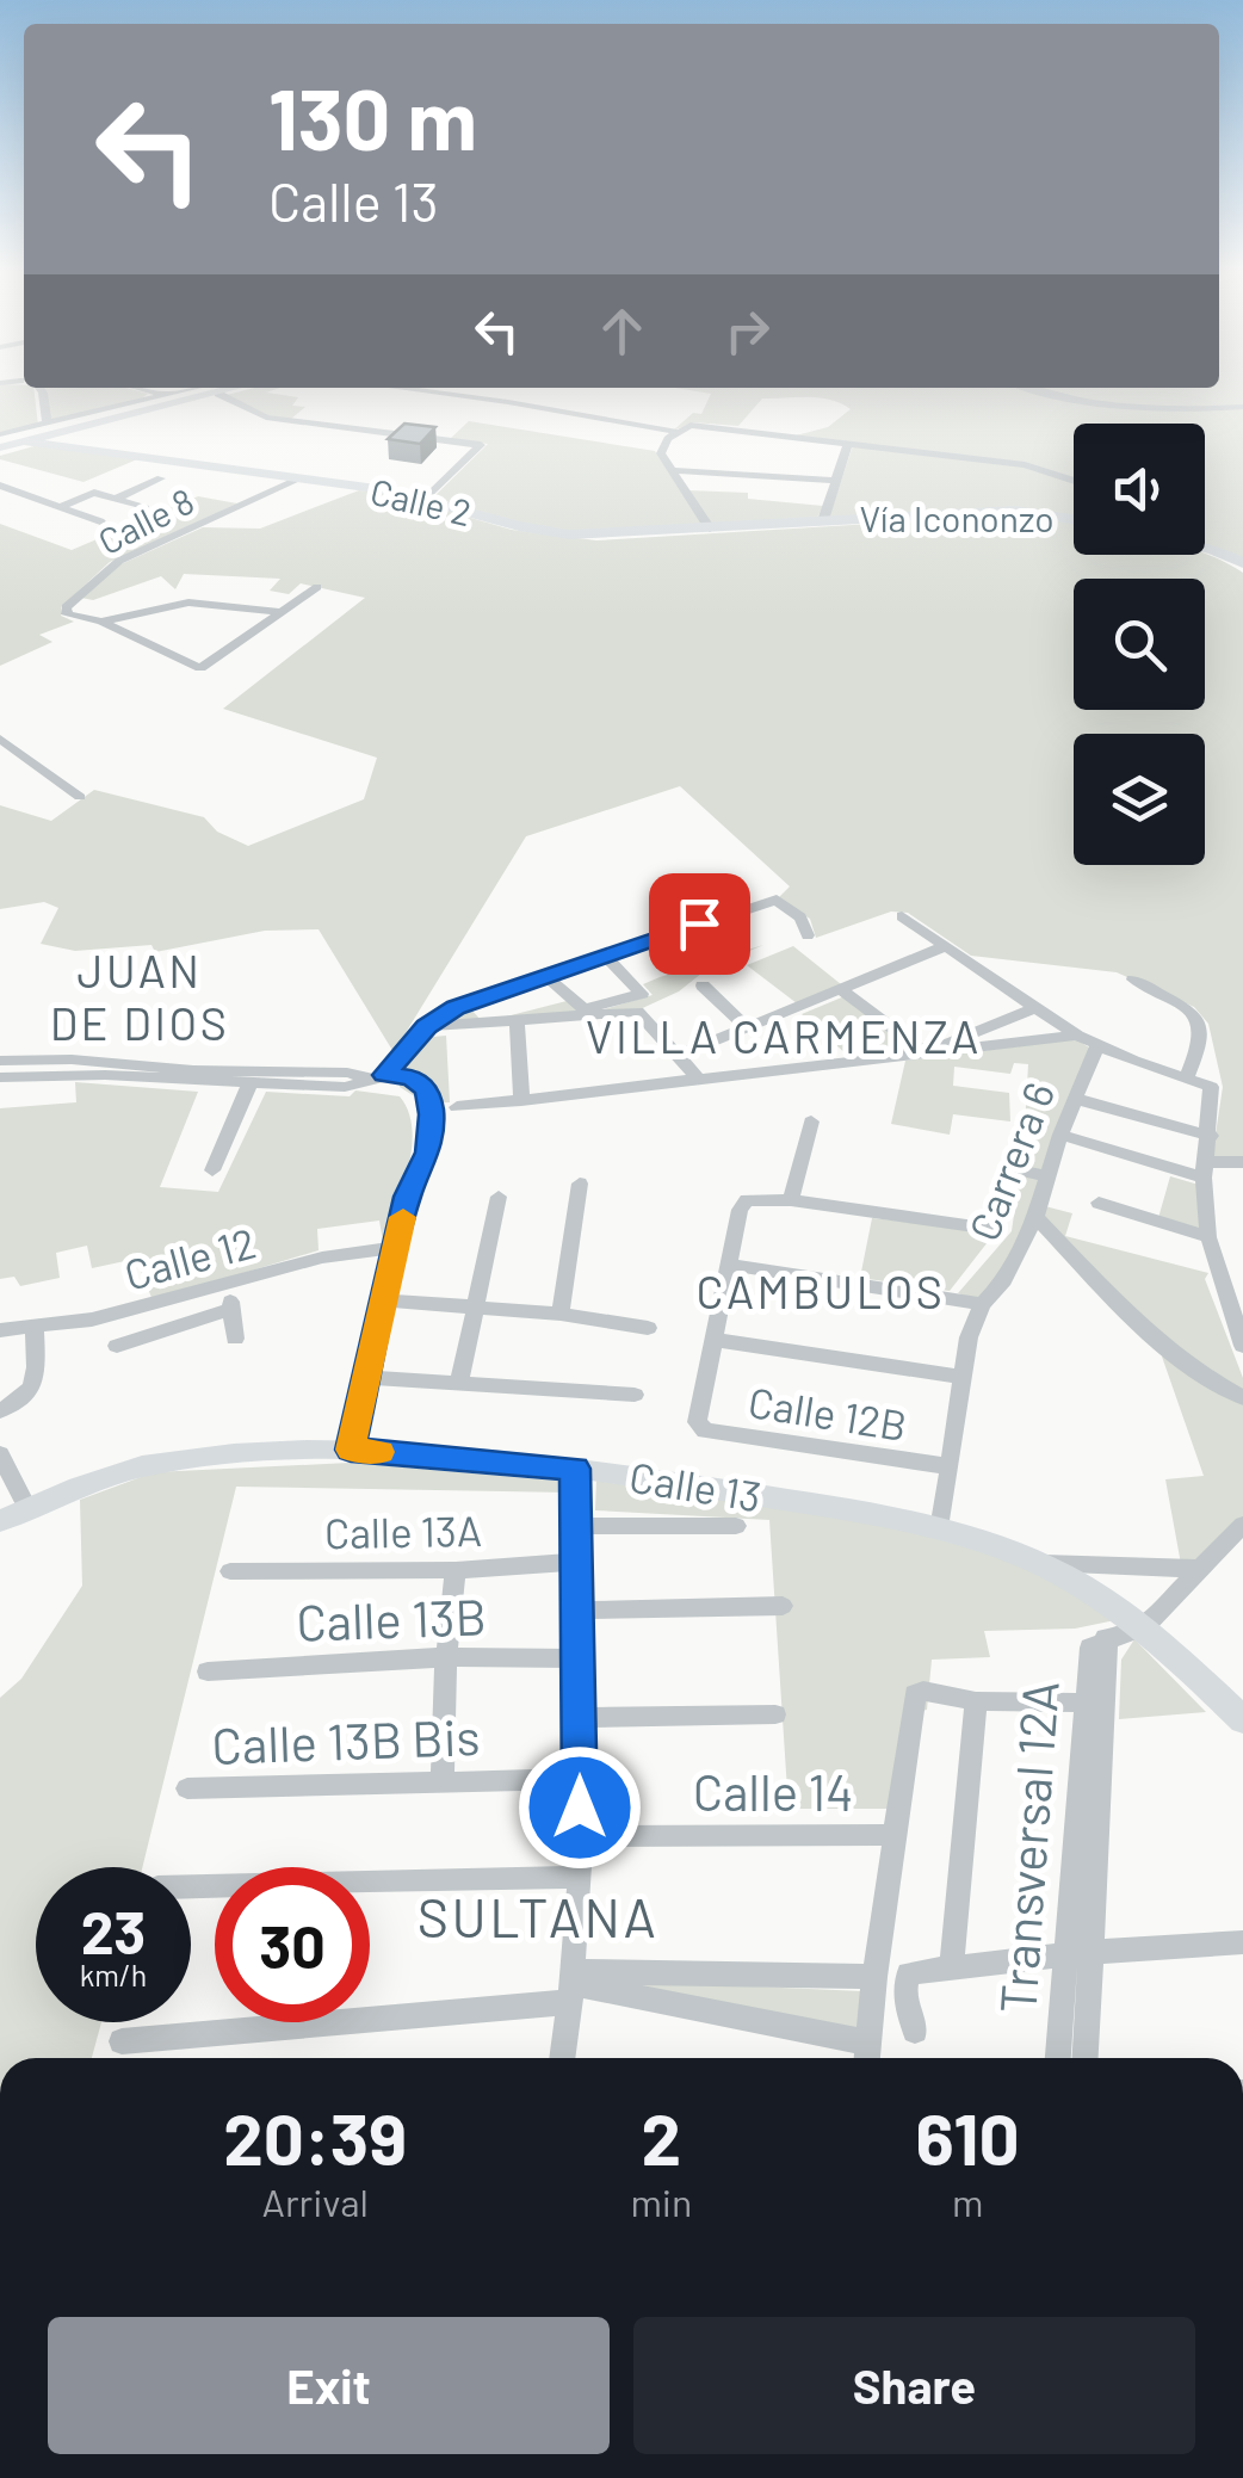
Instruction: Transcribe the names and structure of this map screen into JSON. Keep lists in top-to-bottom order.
{
  "streets": {
    "main road": ["Calle 2", "Vía Icononzo", "Calle 13"],
    "street": [
      "Calle 8",
      "Carrera 6",
      "Calle 12",
      "Calle 12B",
      "Calle 13A",
      "Calle 13B",
      "Calle 13B Bis",
      "Calle 14",
      "Transversal 12A"
    ]
  },
  "crossings": [
    ["Calle 2", "Vía Icononzo"],
    ["Calle 2", "Calle 8"],
    ["Carrera 6", "Calle 12B"],
    ["Carrera 6", "Calle 13"],
    ["Calle 13", "Transversal 12A"]
  ],
  "districts": [
    "JUAN DE DIOS",
    "VILLA CARMENZA",
    "CAMBULOS",
    "SULTANA"
  ],
  "page": {
    "turn": ["130 m", "Calle 13"],
    "speed": "23 km/h",
    "limit": "30",
    "eta": [
      "20:39",
      "Arrival",
      "2",
      "min",
      "610",
      "m"
    ],
    "buttons": ["Exit", "Share"]
  }
}
